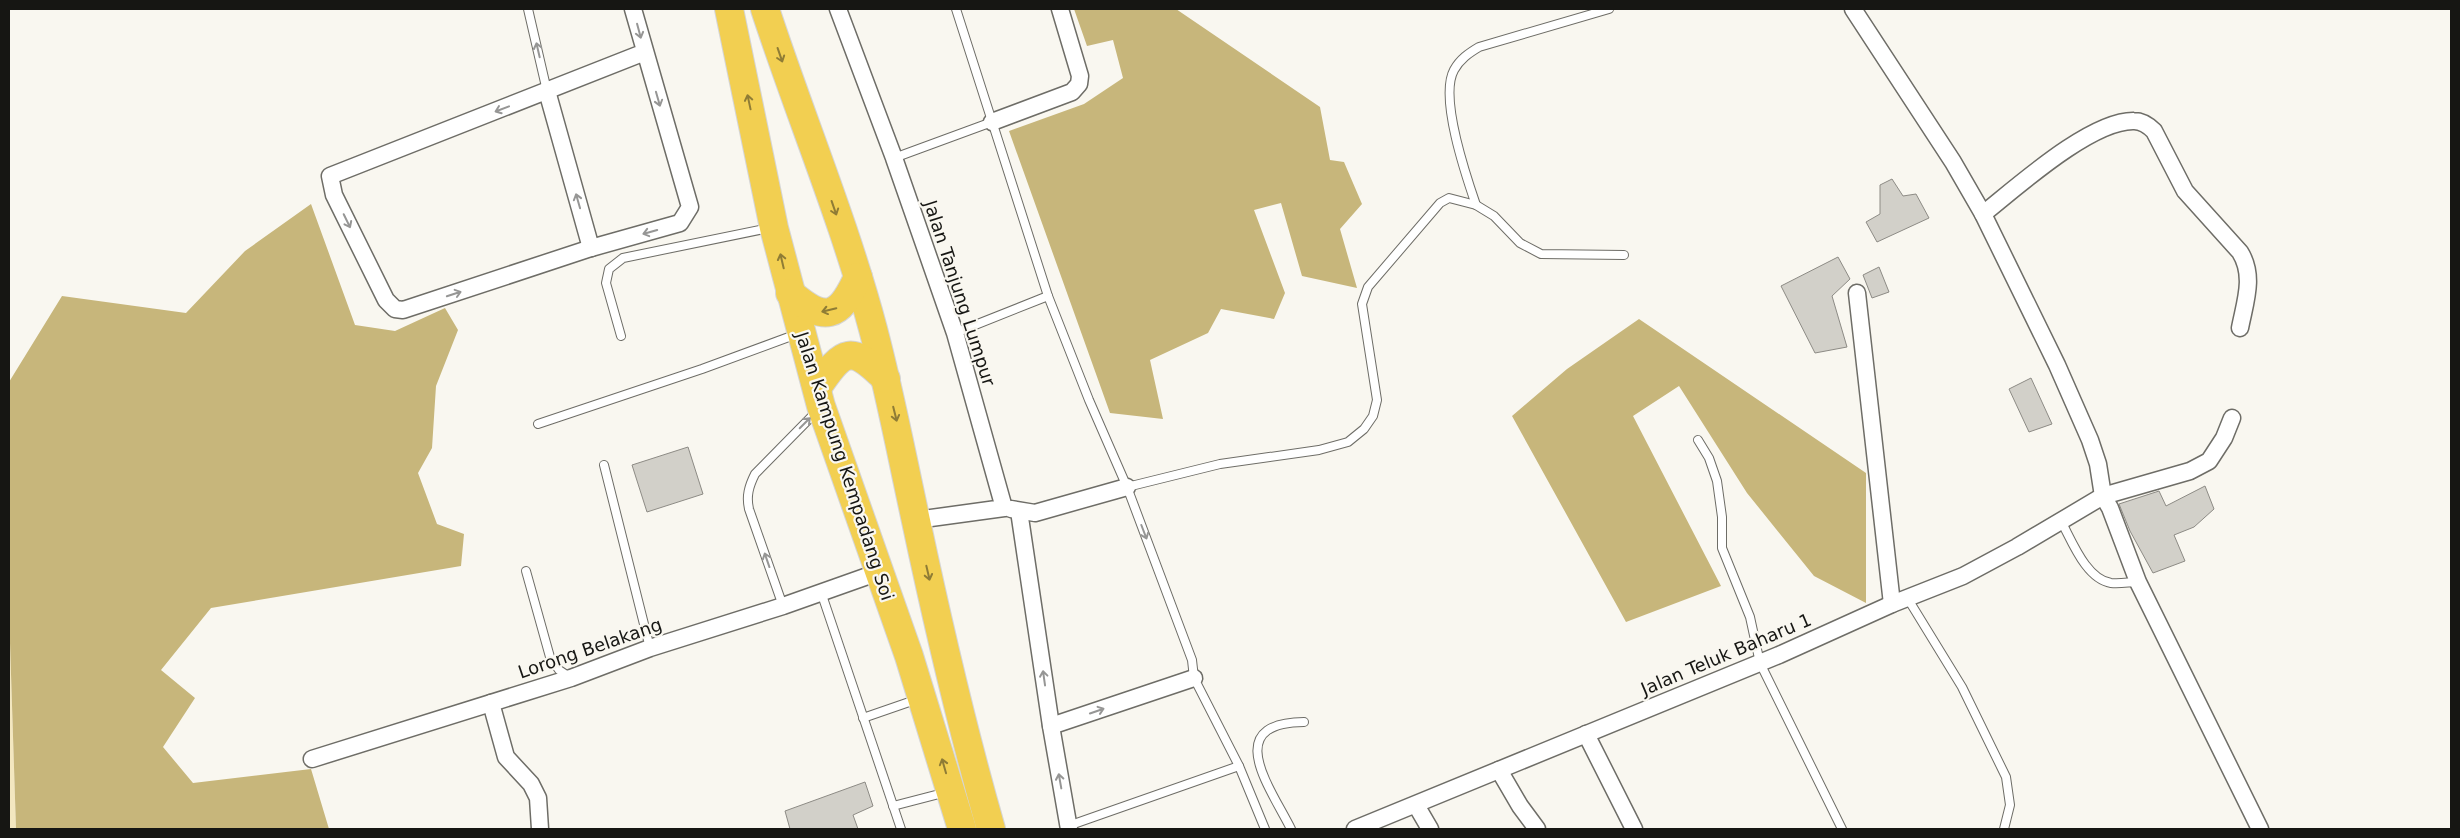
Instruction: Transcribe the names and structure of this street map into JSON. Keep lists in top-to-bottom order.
{
  "streets": {
    "highway": ["Jalan Kampung Kempadang Soi"],
    "street": ["Jalan Tanjung Lumpur", "Lorong Belakang", "Jalan Teluk Baharu 1"]
  },
  "crossings": [
    ["Jalan Kampung Kempadang Soi", "Lorong Belakang"]
  ],
  "one_way": ["Jalan Tanjung Lumpur"]
}
